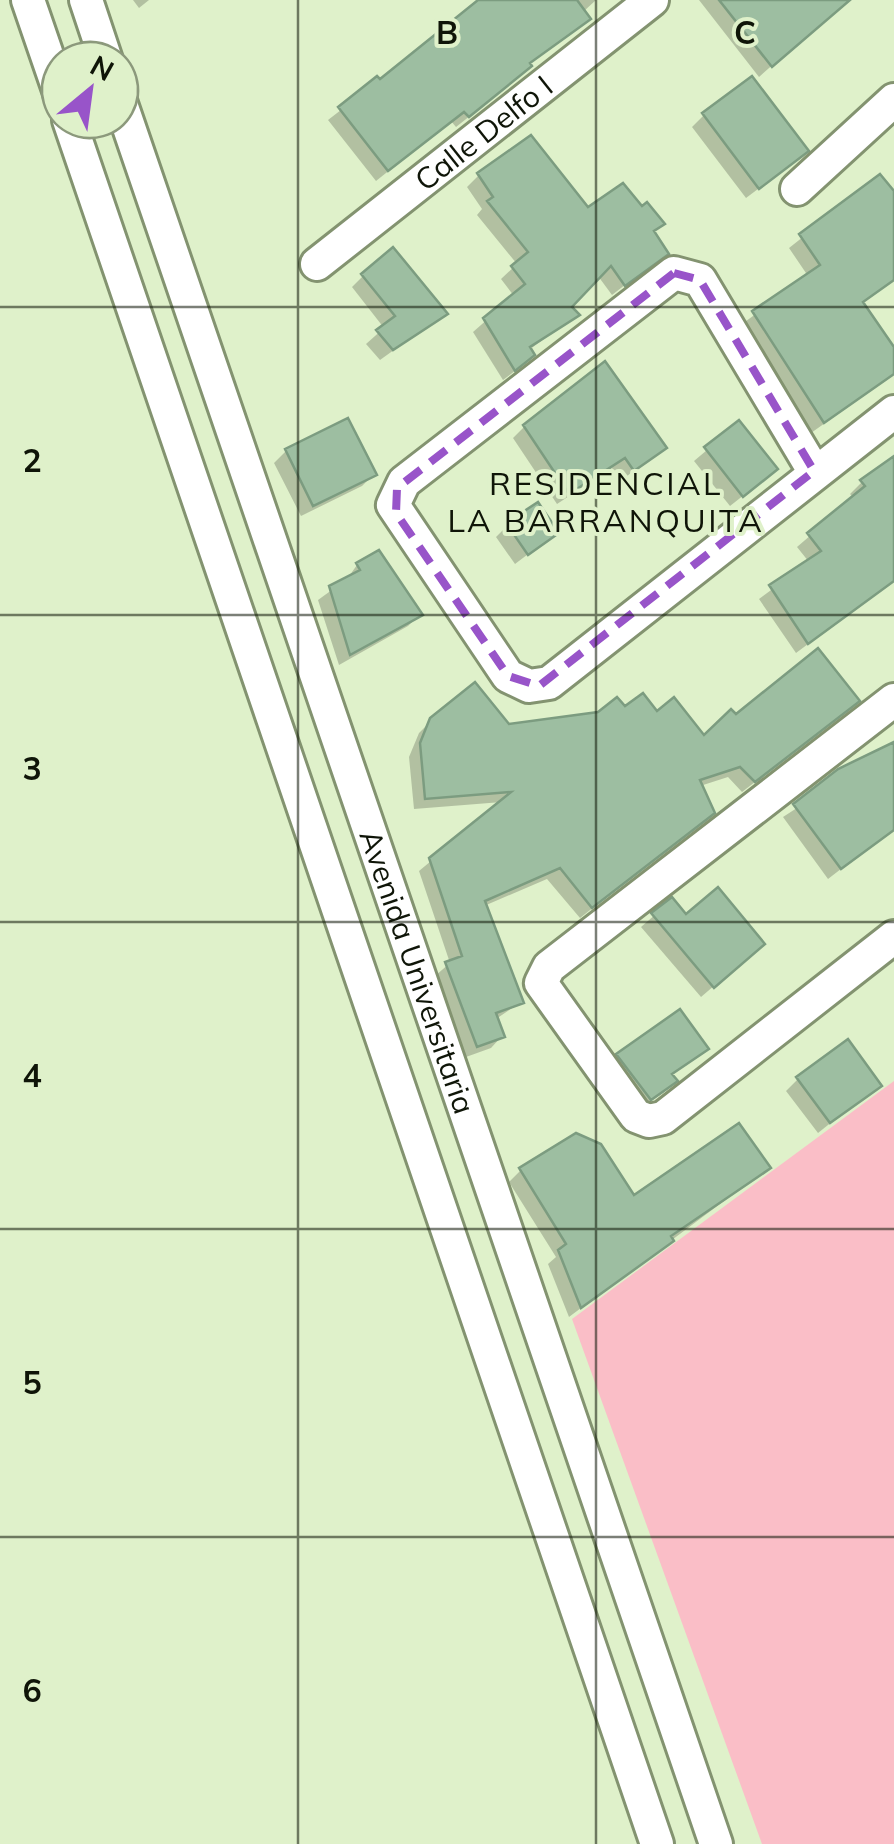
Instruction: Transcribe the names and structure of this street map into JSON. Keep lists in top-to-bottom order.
{
  "streets": {
    "street": ["Calle Delfo I", "Avenida Universitaria"]
  },
  "districts": ["RESIDENCIAL LA BARRANQUITA"],
  "north": "top right",
  "grid": {
    "columns": ["B", "C"],
    "rows": [
      "2",
      "3",
      "4",
      "5",
      "6"
    ]
  }
}
